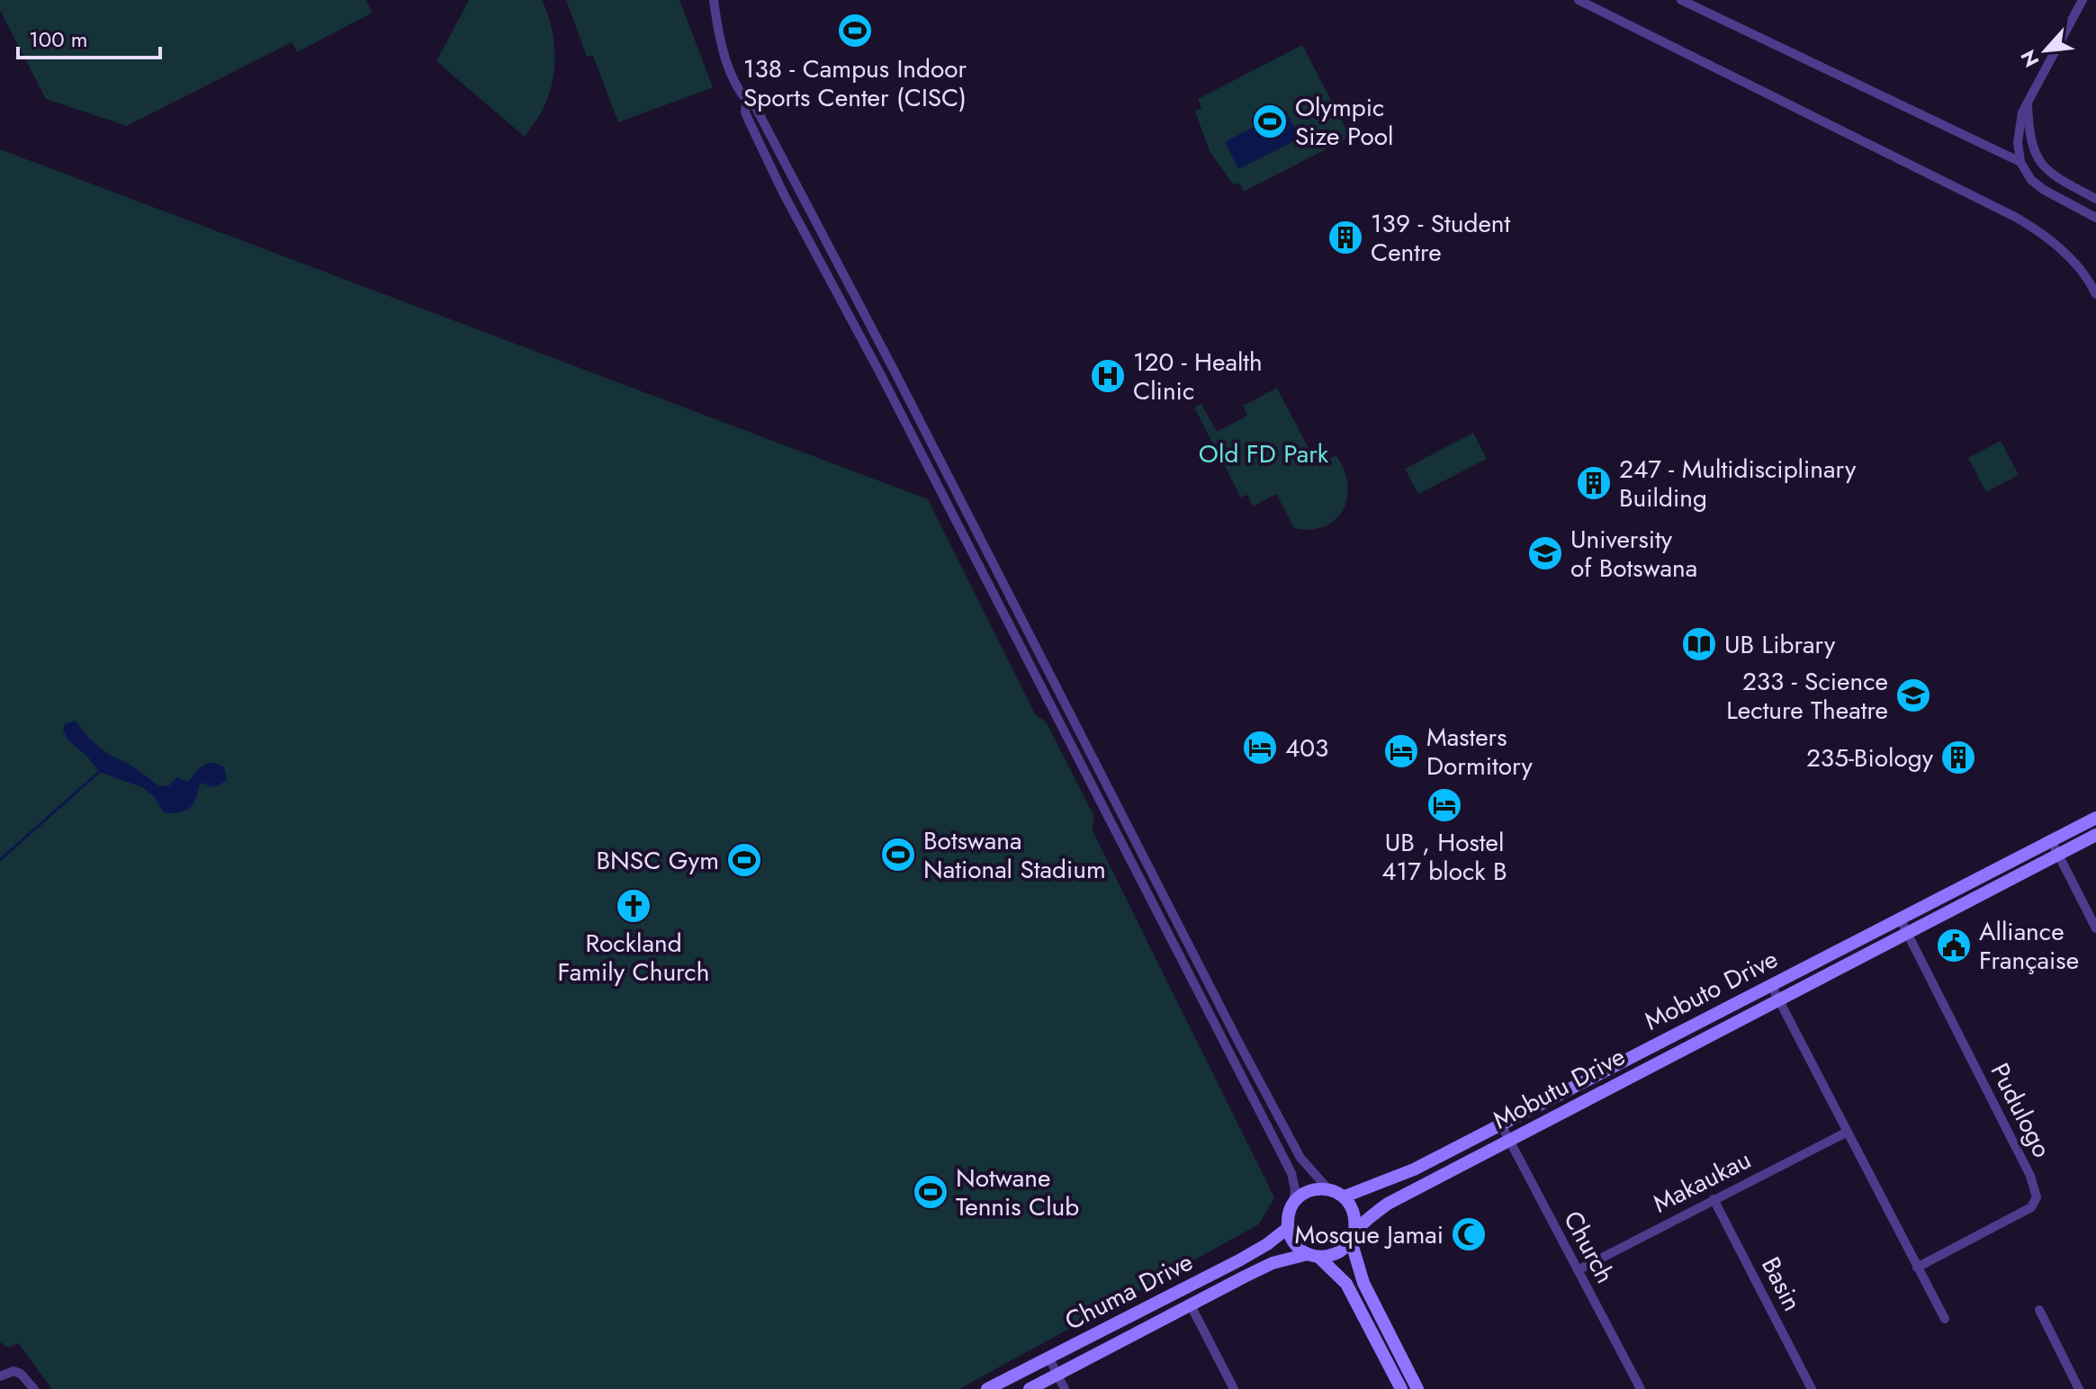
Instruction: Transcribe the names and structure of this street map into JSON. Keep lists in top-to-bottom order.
{
  "streets": {
    "main road": ["Mobuto Drive", "Mobutu Drive", "Chuma Drive"],
    "street": [
      "Pudulogo",
      "Makaukau",
      "Church",
      "Basin"
    ]
  },
  "crossings": [
    ["Mobuto Drive", "Mobutu Drive"],
    ["Mobuto Drive", "Pudulogo"],
    ["Mobuto Drive", "Church"],
    ["Mobuto Drive", "Chuma Drive"],
    ["Mobutu Drive", "Pudulogo"],
    ["Mobutu Drive", "Church"],
    ["Mobutu Drive", "Chuma Drive"],
    ["Makaukau", "Church"],
    ["Makaukau", "Basin"]
  ],
  "parks": ["Old FD Park"],
  "places": {
    "sports": [
      "138 - Campus Indoor Sports Center (CISC)",
      "Olympic Size Pool",
      "Botswana National Stadium",
      "BNSC Gym",
      "Notwane Tennis Club"
    ],
    "building": ["139 - Student Centre", "247 - Multidisciplinary Building", "235-Biology"],
    "hospital": ["120 - Health Clinic"],
    "school or university": ["University of Botswana", "233 - Science Lecture Theatre"],
    "library": ["UB Library"],
    "hotel": ["403", "Masters Dormitory", "UB , Hostel 417 block B"],
    "church": ["Rockland Family Church"],
    "public building": ["Alliance Française"],
    "mosque": ["Mosque Jamai"]
  },
  "scale_bar": "100 m",
  "north": "bottom left"
}
